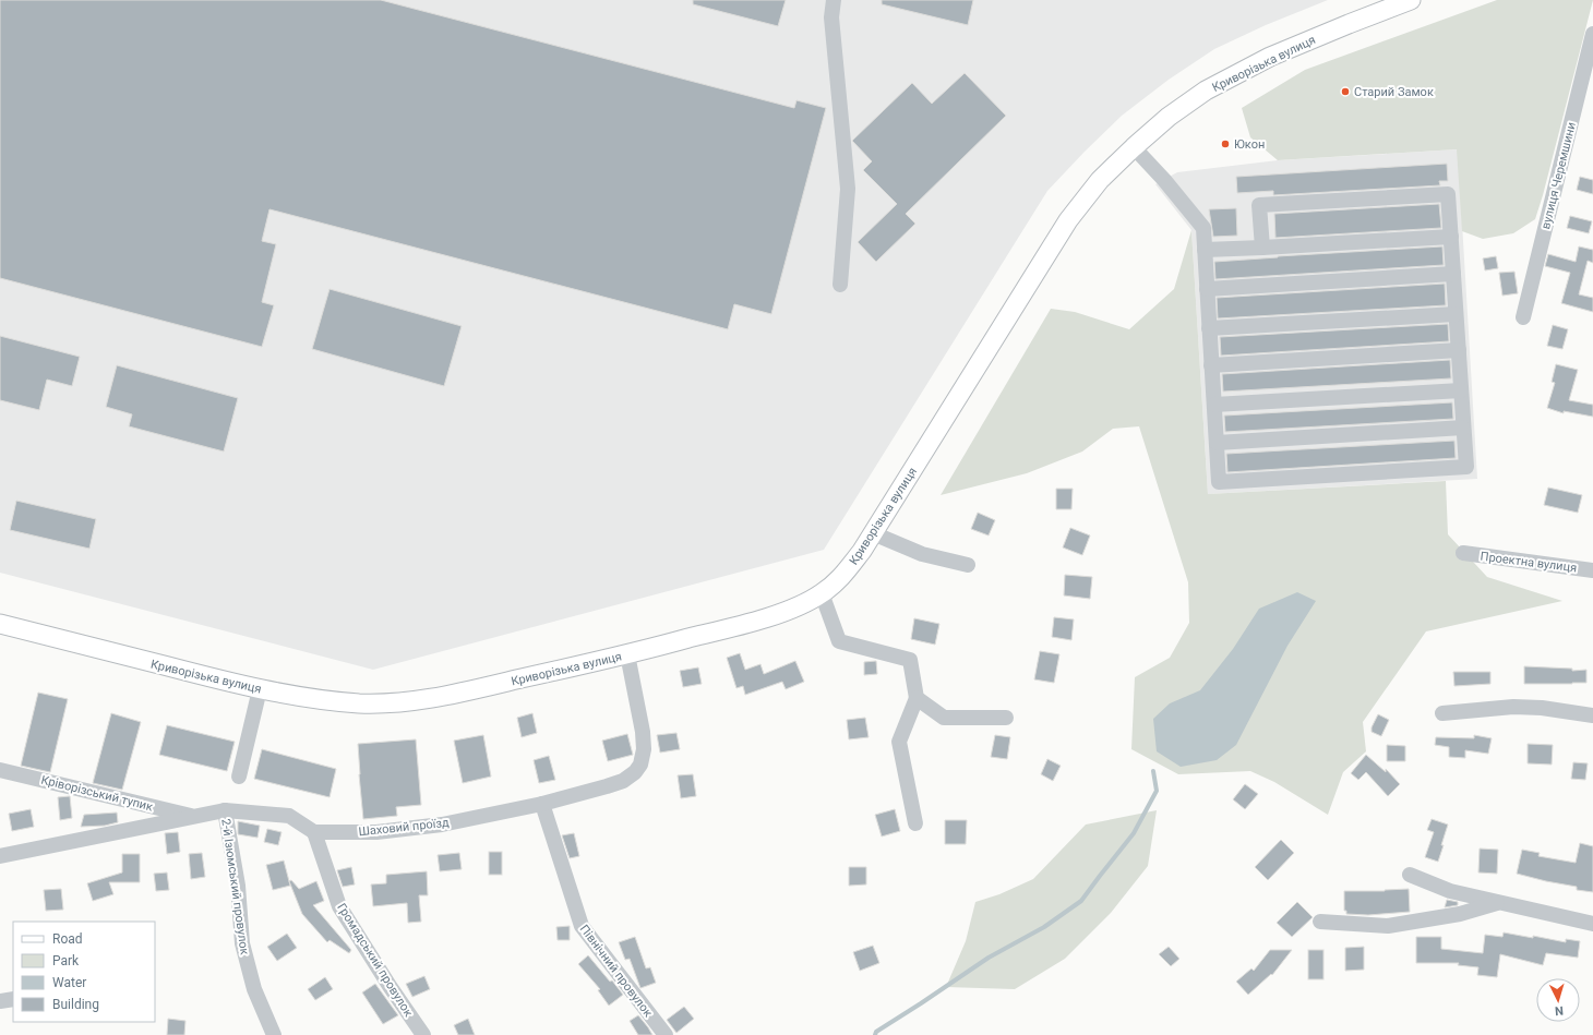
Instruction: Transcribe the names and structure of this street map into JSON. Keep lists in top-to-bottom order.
{
  "streets": {
    "main road": ["Криворізька вулиця"],
    "street": [
      "вулиця Черемшини",
      "Проектна вулиця",
      "Кріворізський тупик",
      "Шаховий проїзд",
      "2-й Ізюмський провулок",
      "Громадський провулок",
      "Північний провулок"
    ]
  },
  "crossings": [
    ["Криворізька вулиця", "Шаховий проїзд"],
    ["Шаховий проїзд", "Громадський провулок"],
    ["Шаховий проїзд", "Північний провулок"]
  ],
  "places": ["Старий Замок", "Юкон"],
  "legend": [
    "Road",
    "Park",
    "Water",
    "Building"
  ],
  "north": "bottom"
}
